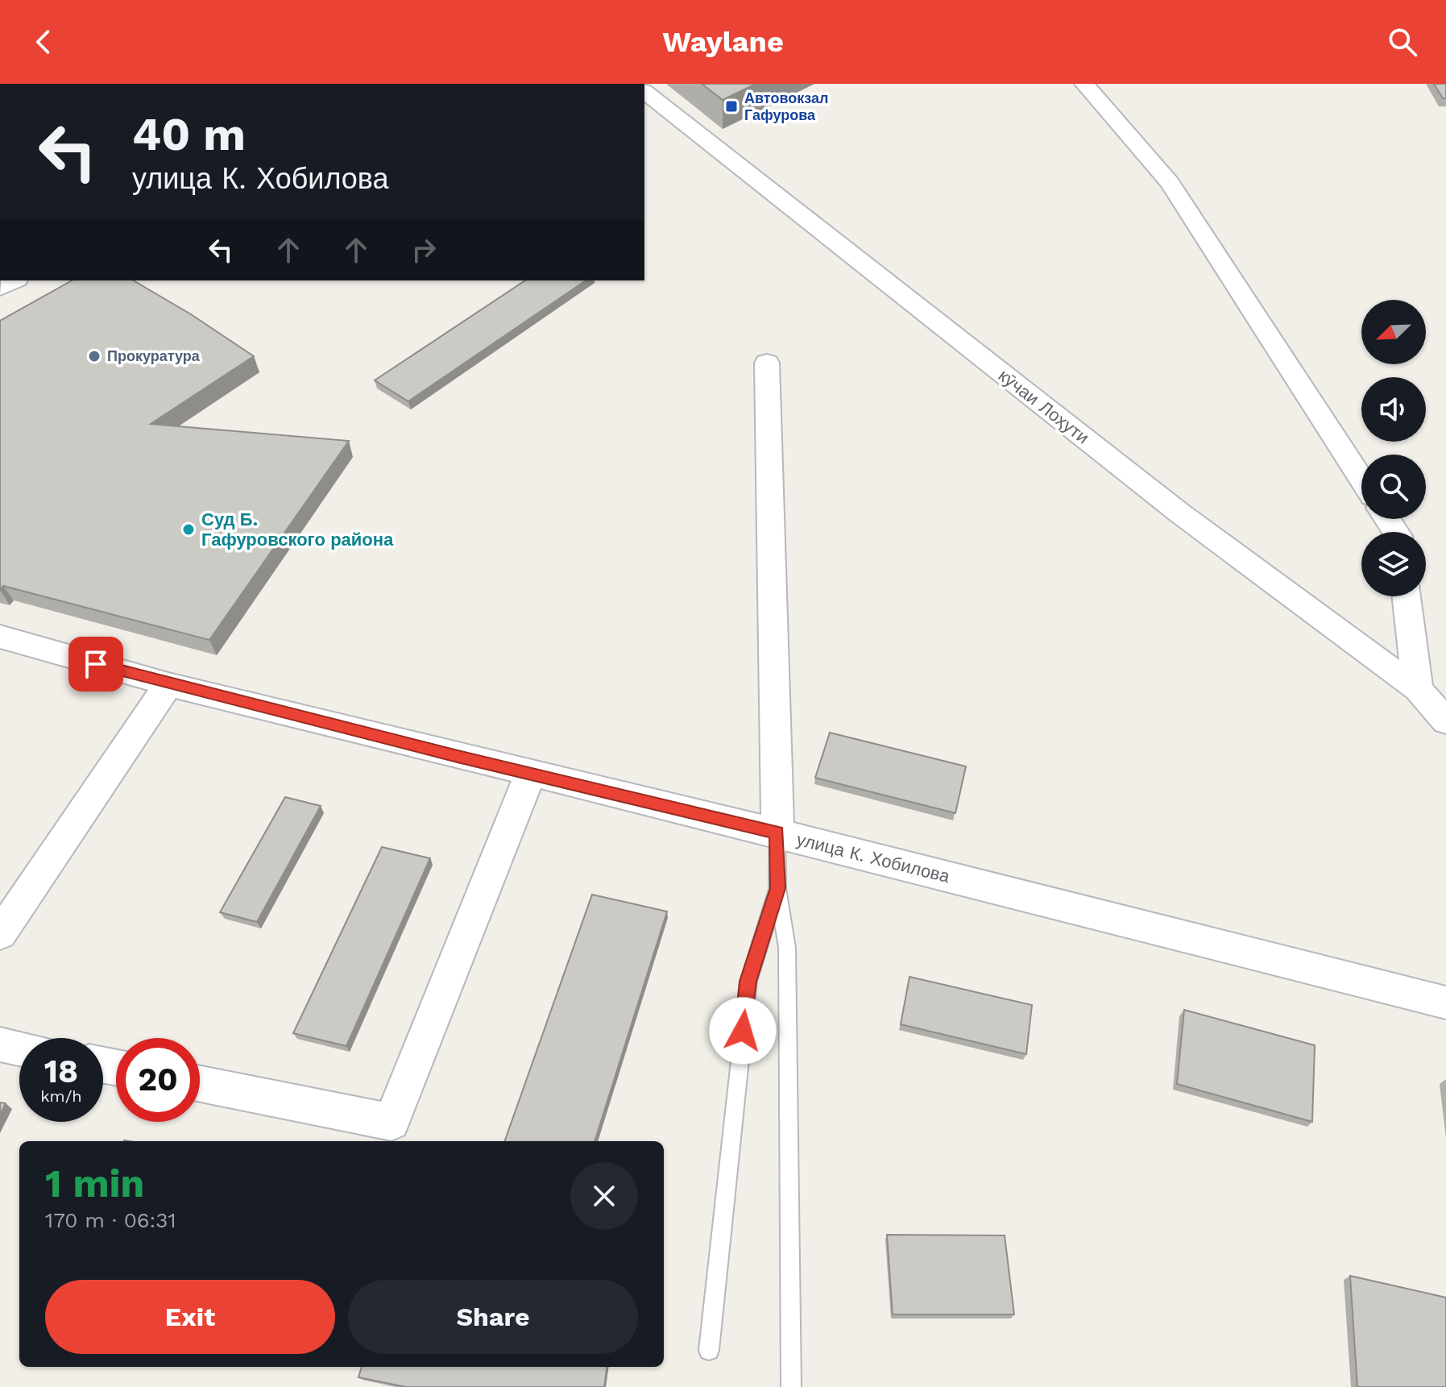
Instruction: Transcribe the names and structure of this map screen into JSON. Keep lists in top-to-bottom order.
{
  "streets": {
    "street": ["кӯчаи Лоҳути", "улица К. Хобилова"]
  },
  "places": {
    "transit": ["Автовокзал Гафурова"],
    "other": ["Прокуратура", "Суд Б. Гафуровского района"]
  },
  "north": "bottom left",
  "page": {
    "header": "Waylane",
    "turn": ["40 m", "улица К. Хобилова"],
    "speed": "18 km/h",
    "limit": "20",
    "heading": ["1 min", "170 m · 06:31"],
    "buttons": ["Exit", "Share"]
  }
}
